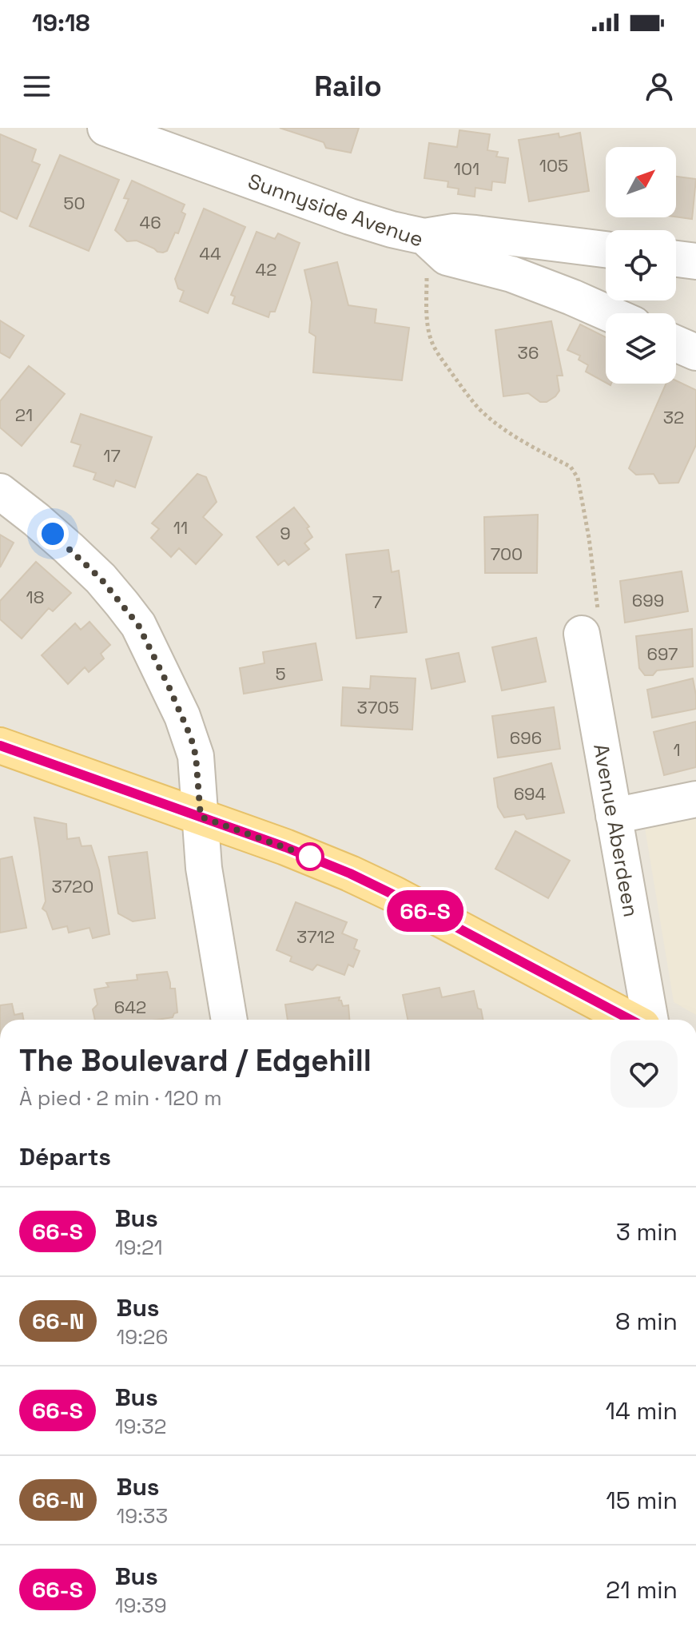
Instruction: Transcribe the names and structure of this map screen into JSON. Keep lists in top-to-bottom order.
{
  "streets": {
    "street": ["Sunnyside Avenue", "Avenue Aberdeen"]
  },
  "lines": ["bus line 66-S"],
  "house_numbers": [
    "105",
    "101",
    "50",
    "46",
    "44",
    "42",
    "36",
    "21",
    "32",
    "17",
    "11",
    "9",
    "700",
    "18",
    "699",
    "7",
    "697",
    "5",
    "3705",
    "696",
    "1",
    "694",
    "3720",
    "3712",
    "642"
  ],
  "north": "top right",
  "page": {
    "status": "19:18",
    "header": "Railo",
    "on_map": "66-S",
    "heading": [
      ["The Boulevard / Edgehill", "À pied · 2 min · 120 m"],
      "Départs"
    ],
    "list": [
      {
        "mark": "66-S",
        "name": "Bus",
        "note": "19:21",
        "value": "3 min"
      },
      {
        "mark": "66-N",
        "name": "Bus",
        "note": "19:26",
        "value": "8 min"
      },
      {
        "mark": "66-S",
        "name": "Bus",
        "note": "19:32",
        "value": "14 min"
      },
      {
        "mark": "66-N",
        "name": "Bus",
        "note": "19:33",
        "value": "15 min"
      },
      {
        "mark": "66-S",
        "name": "Bus",
        "note": "19:39",
        "value": "21 min"
      }
    ]
  }
}
